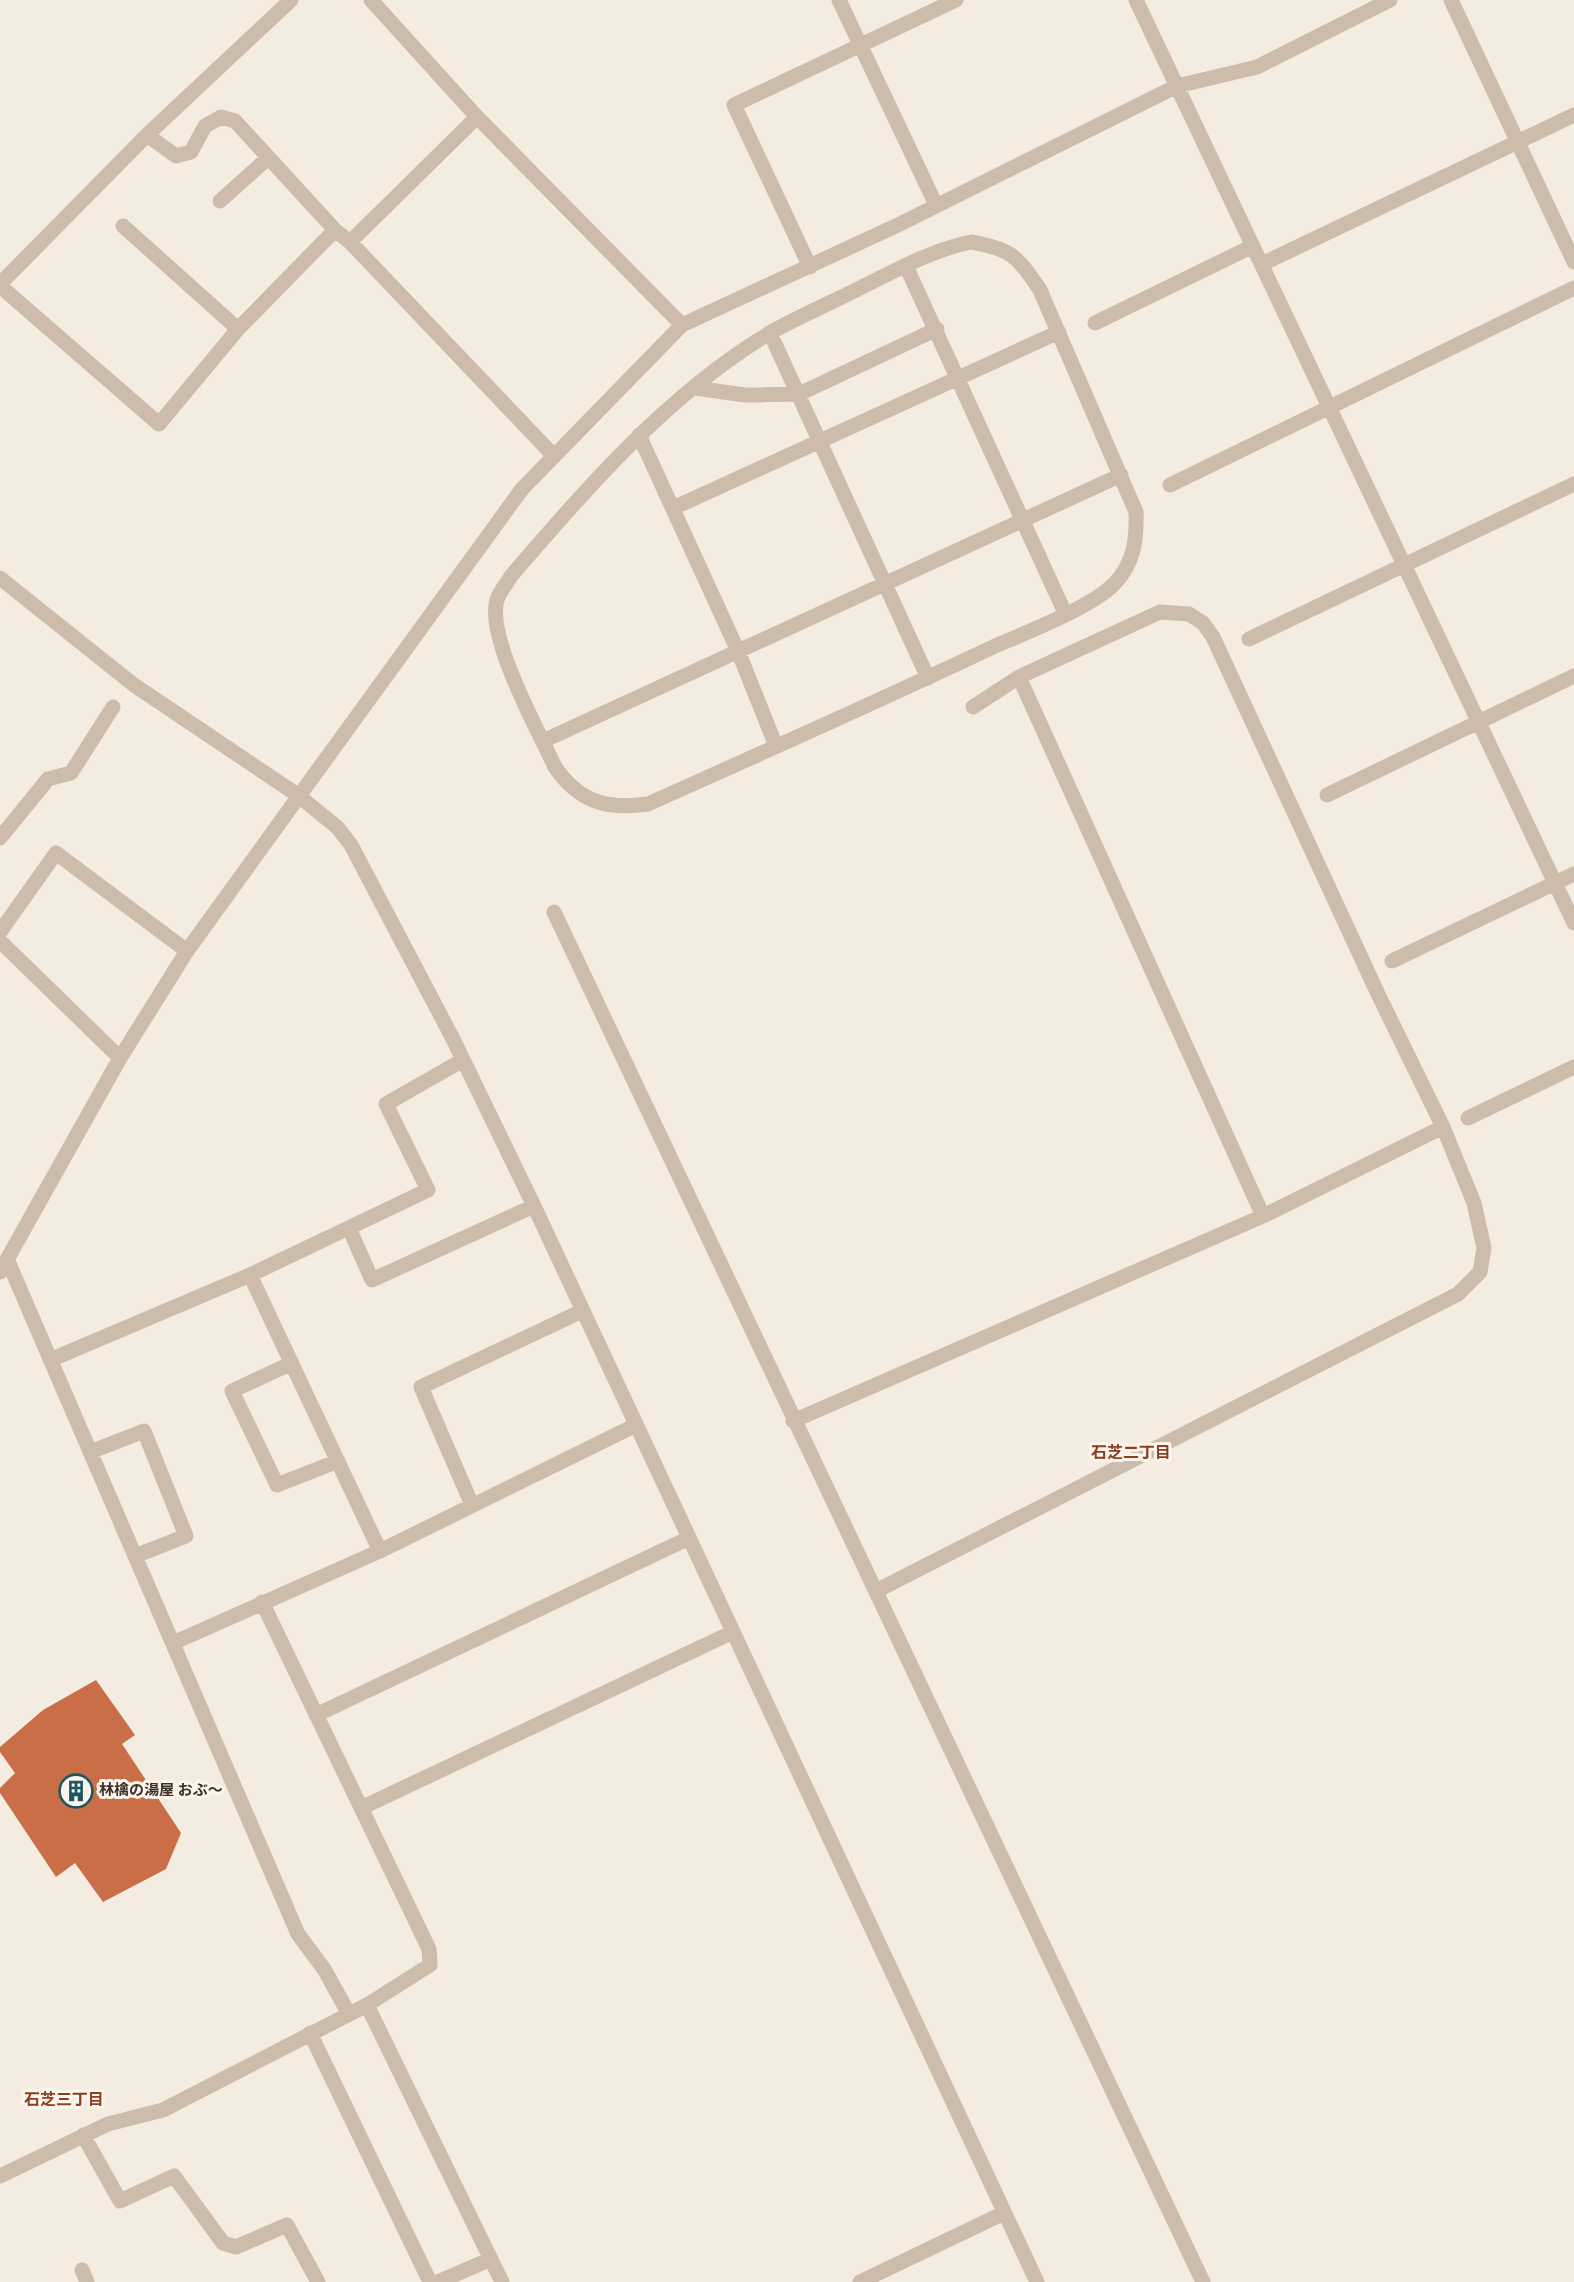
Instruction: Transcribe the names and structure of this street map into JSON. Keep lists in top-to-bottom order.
{
  "districts": ["石芝二丁目", "石芝三丁目"],
  "places": {
    "building": ["林檎の湯屋 おぶ～"]
  }
}
